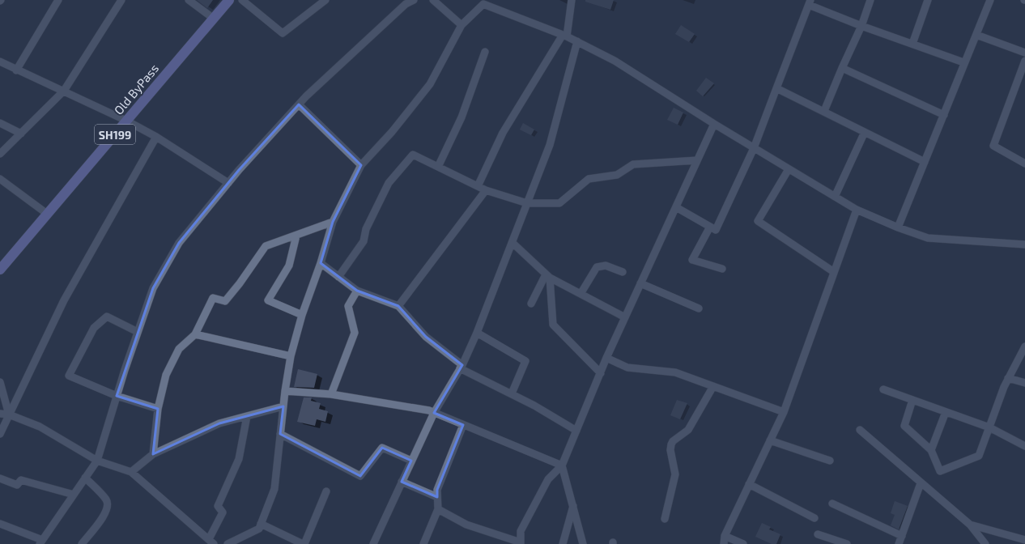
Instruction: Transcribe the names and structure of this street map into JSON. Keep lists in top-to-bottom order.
{
  "streets": {
    "highway": ["Old ByPass", "SH199"]
  }
}
